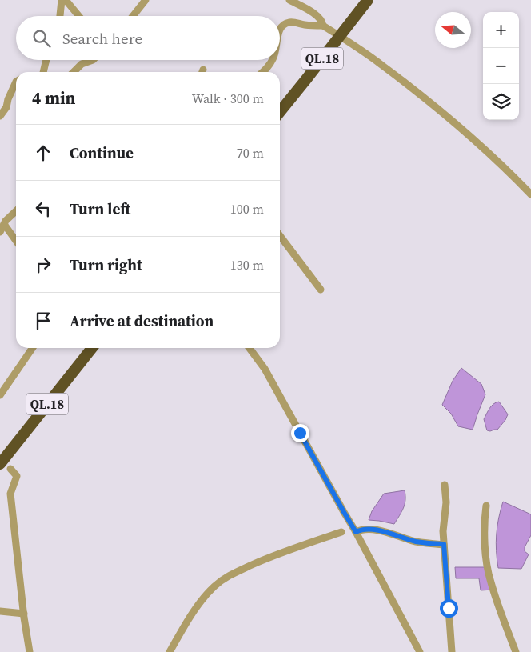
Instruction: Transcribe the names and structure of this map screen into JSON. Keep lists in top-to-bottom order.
{
  "streets": {
    "highway": ["QL.18"]
  },
  "north": "left",
  "page": {
    "map_buttons": ["+", "−"],
    "search": "Search here",
    "heading": ["4 min", "Walk · 300 m"],
    "list": [
      ["Continue", "70 m"],
      ["Turn left", "100 m"],
      ["Turn right", "130 m"],
      "Arrive at destination"
    ]
  }
}
